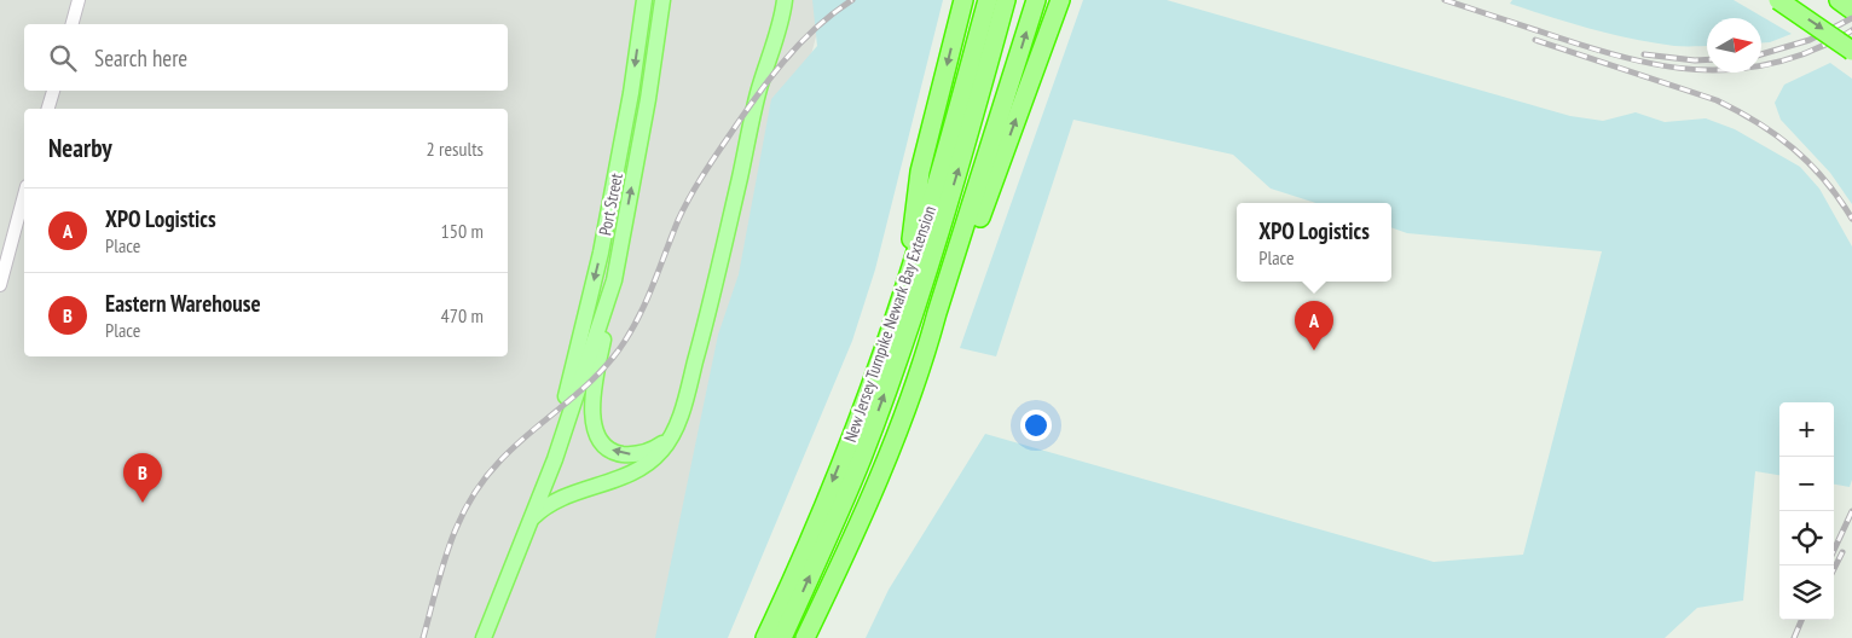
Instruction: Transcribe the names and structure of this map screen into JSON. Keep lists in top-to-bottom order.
{
  "streets": {
    "highway": ["New Jersey Turnpike Newark Bay Extension"],
    "main road": ["Port Street"]
  },
  "north": "right",
  "page": {
    "search": "Search here",
    "heading": ["Nearby", "2 results"],
    "list": [
      {
        "mark": "A",
        "name": "XPO Logistics",
        "note": "Place",
        "value": "150 m"
      },
      {
        "mark": "B",
        "name": "Eastern Warehouse",
        "note": "Place",
        "value": "470 m"
      }
    ],
    "popup": ["XPO Logistics", "Place"],
    "pins": ["A", "B"],
    "map_buttons": ["+", "−"]
  }
}
